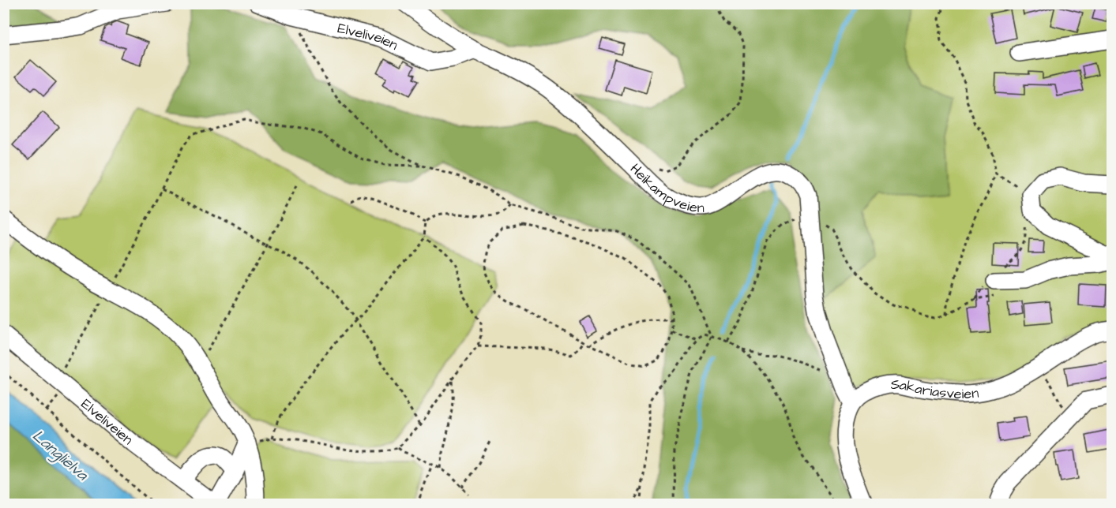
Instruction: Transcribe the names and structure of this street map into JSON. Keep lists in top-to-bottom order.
{
  "streets": {
    "street": ["Elveliveien", "Heikampveien", "Sakariasveien"]
  },
  "crossings": [
    ["Elveliveien", "Heikampveien"],
    ["Heikampveien", "Sakariasveien"]
  ],
  "water": ["Langlielva"]
}
